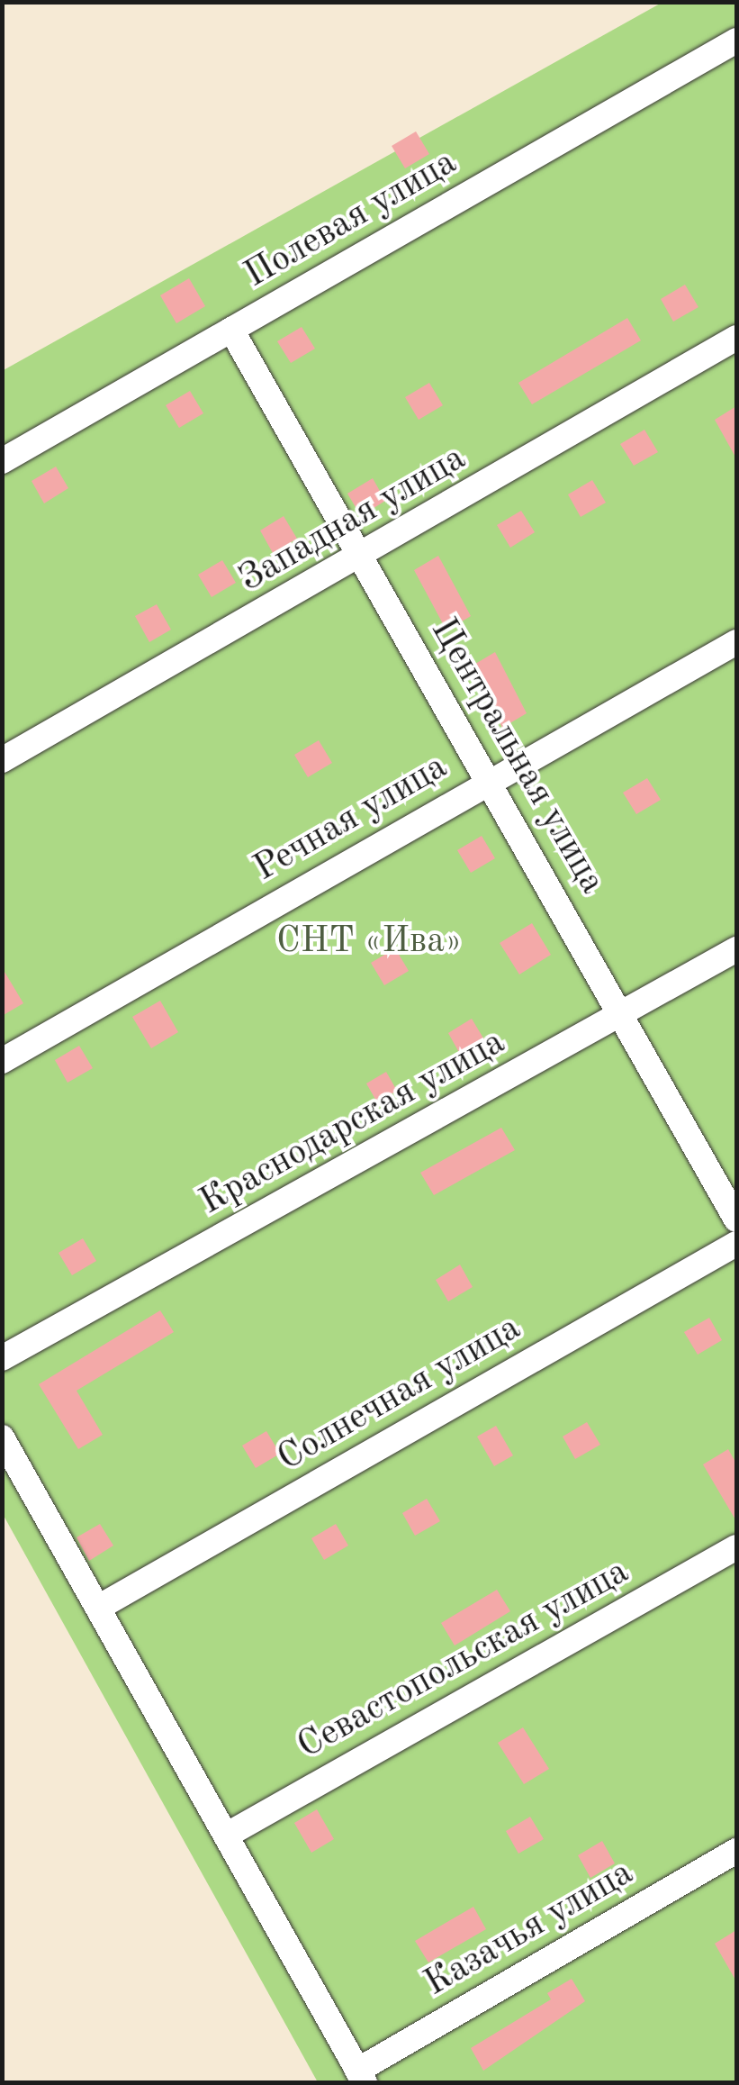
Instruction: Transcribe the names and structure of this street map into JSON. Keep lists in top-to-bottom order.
{
  "streets": {
    "street": [
      "Полевая улица",
      "Западная улица",
      "Центральная улица",
      "Речная улица",
      "Краснодарская улица",
      "Солнечная улица",
      "Севастопольская улица",
      "Казачья улица"
    ]
  },
  "crossings": [
    ["Полевая улица", "Центральная улица"],
    ["Западная улица", "Центральная улица"],
    ["Центральная улица", "Речная улица"],
    ["Центральная улица", "Краснодарская улица"]
  ],
  "parks": ["СНТ «Ива»"]
}
